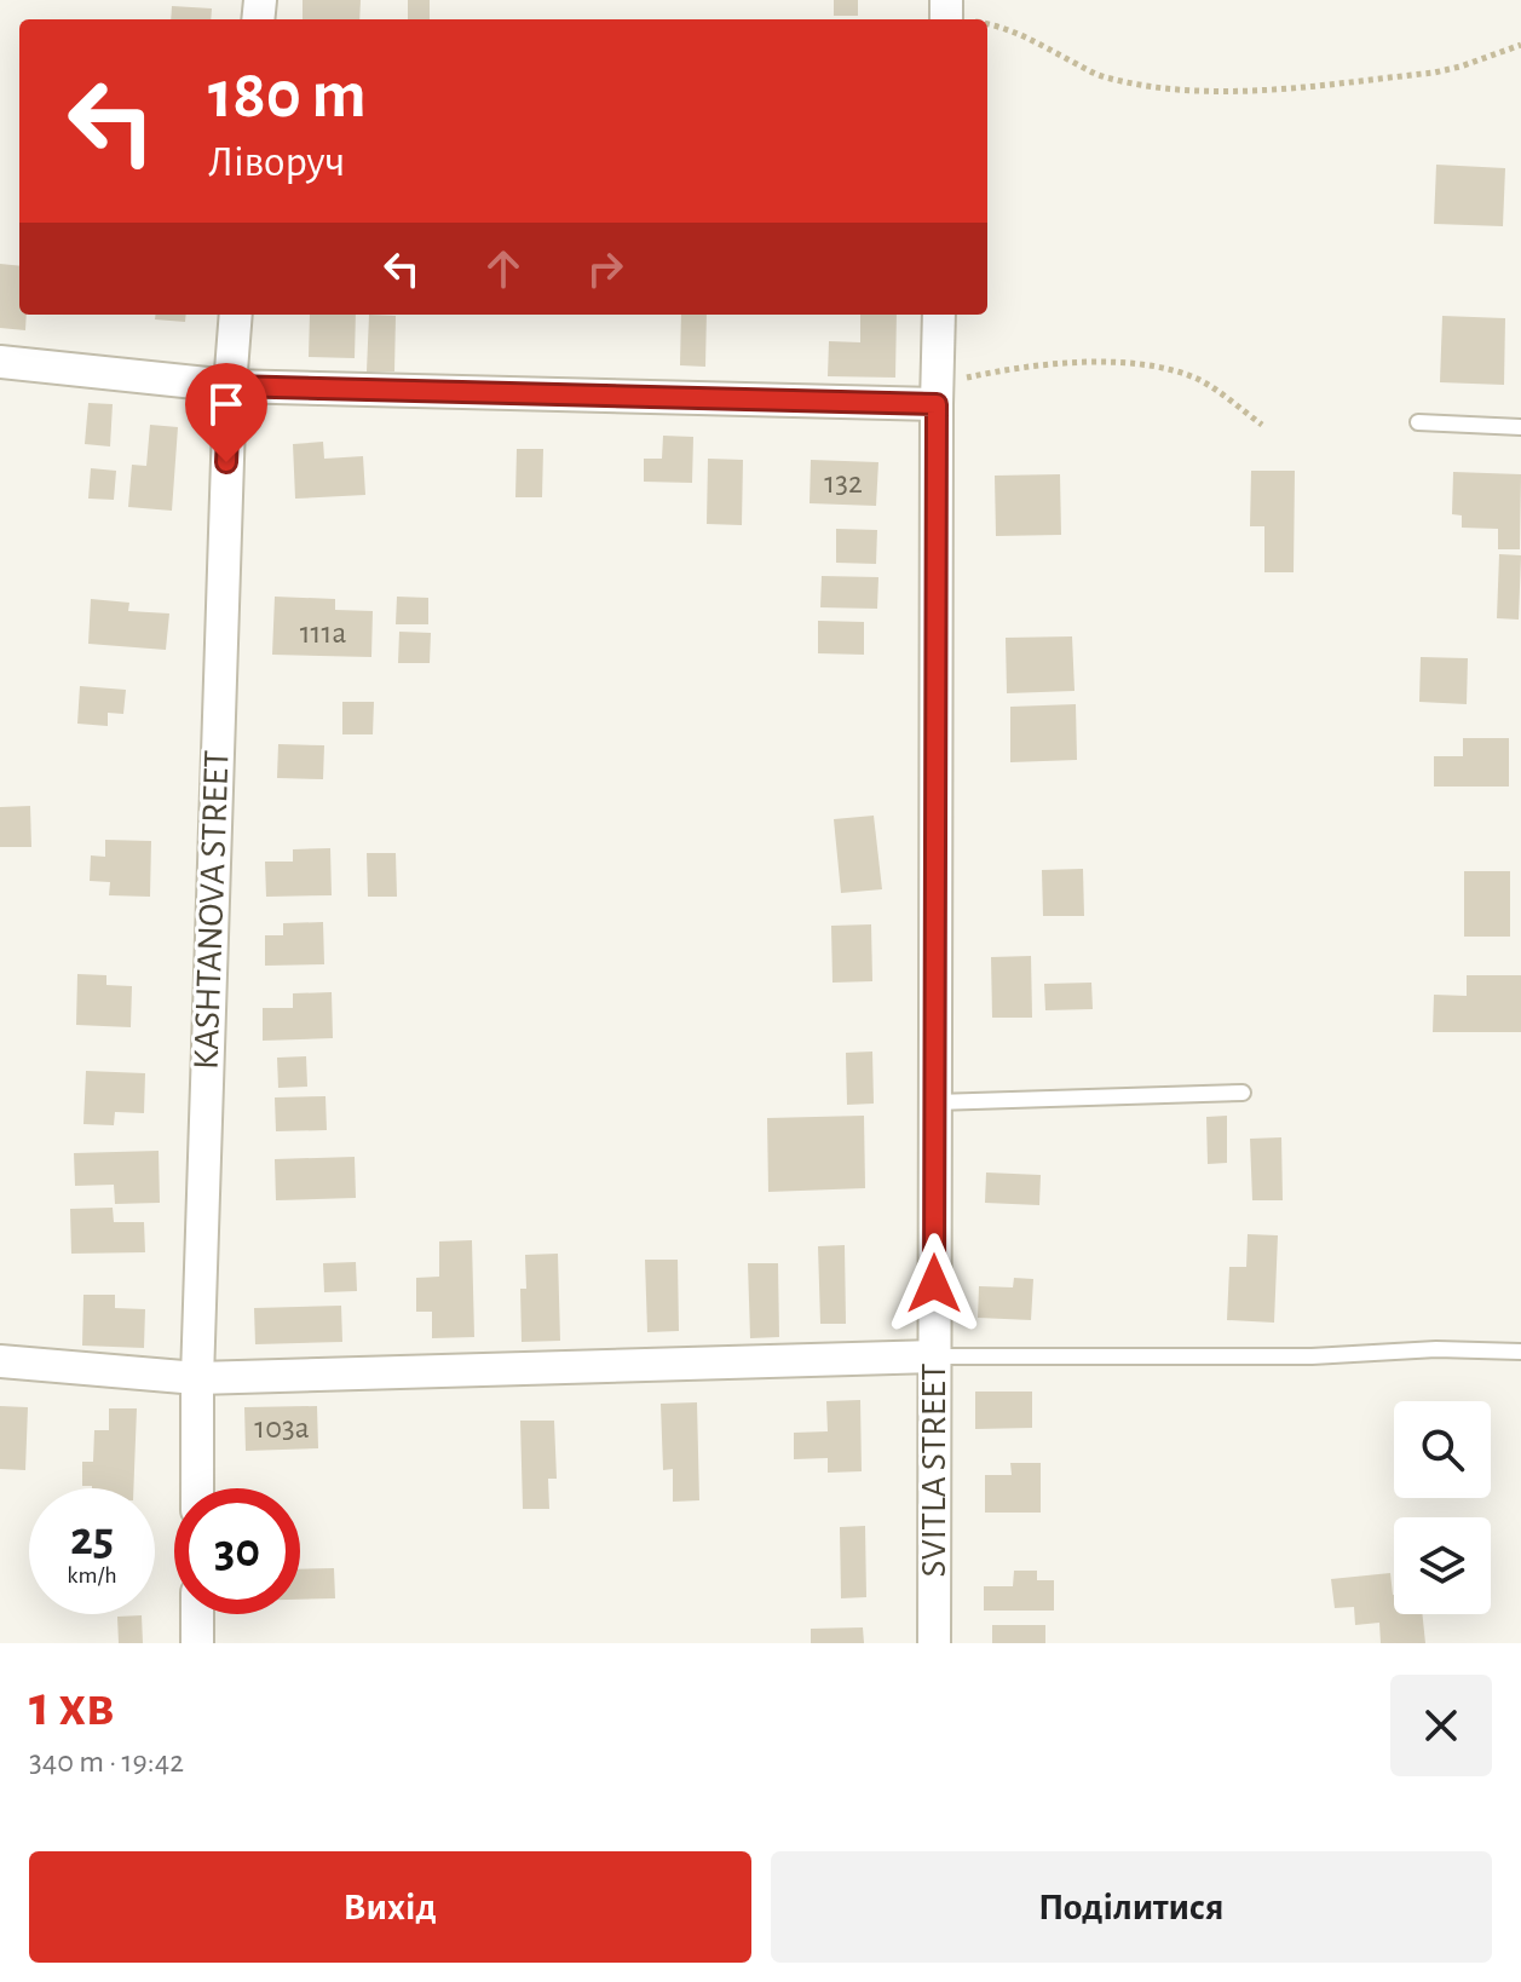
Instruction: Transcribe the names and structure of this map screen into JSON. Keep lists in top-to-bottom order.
{
  "streets": {
    "street": ["KASHTANOVA STREET", "SVITLA STREET"]
  },
  "house_numbers": ["132", "111а", "103а"],
  "page": {
    "turn": ["180 m", "Ліворуч"],
    "speed": "25 km/h",
    "limit": "30",
    "heading": ["1 хв", "340 m · 19:42"],
    "buttons": ["Вихід", "Поділитися"]
  }
}
